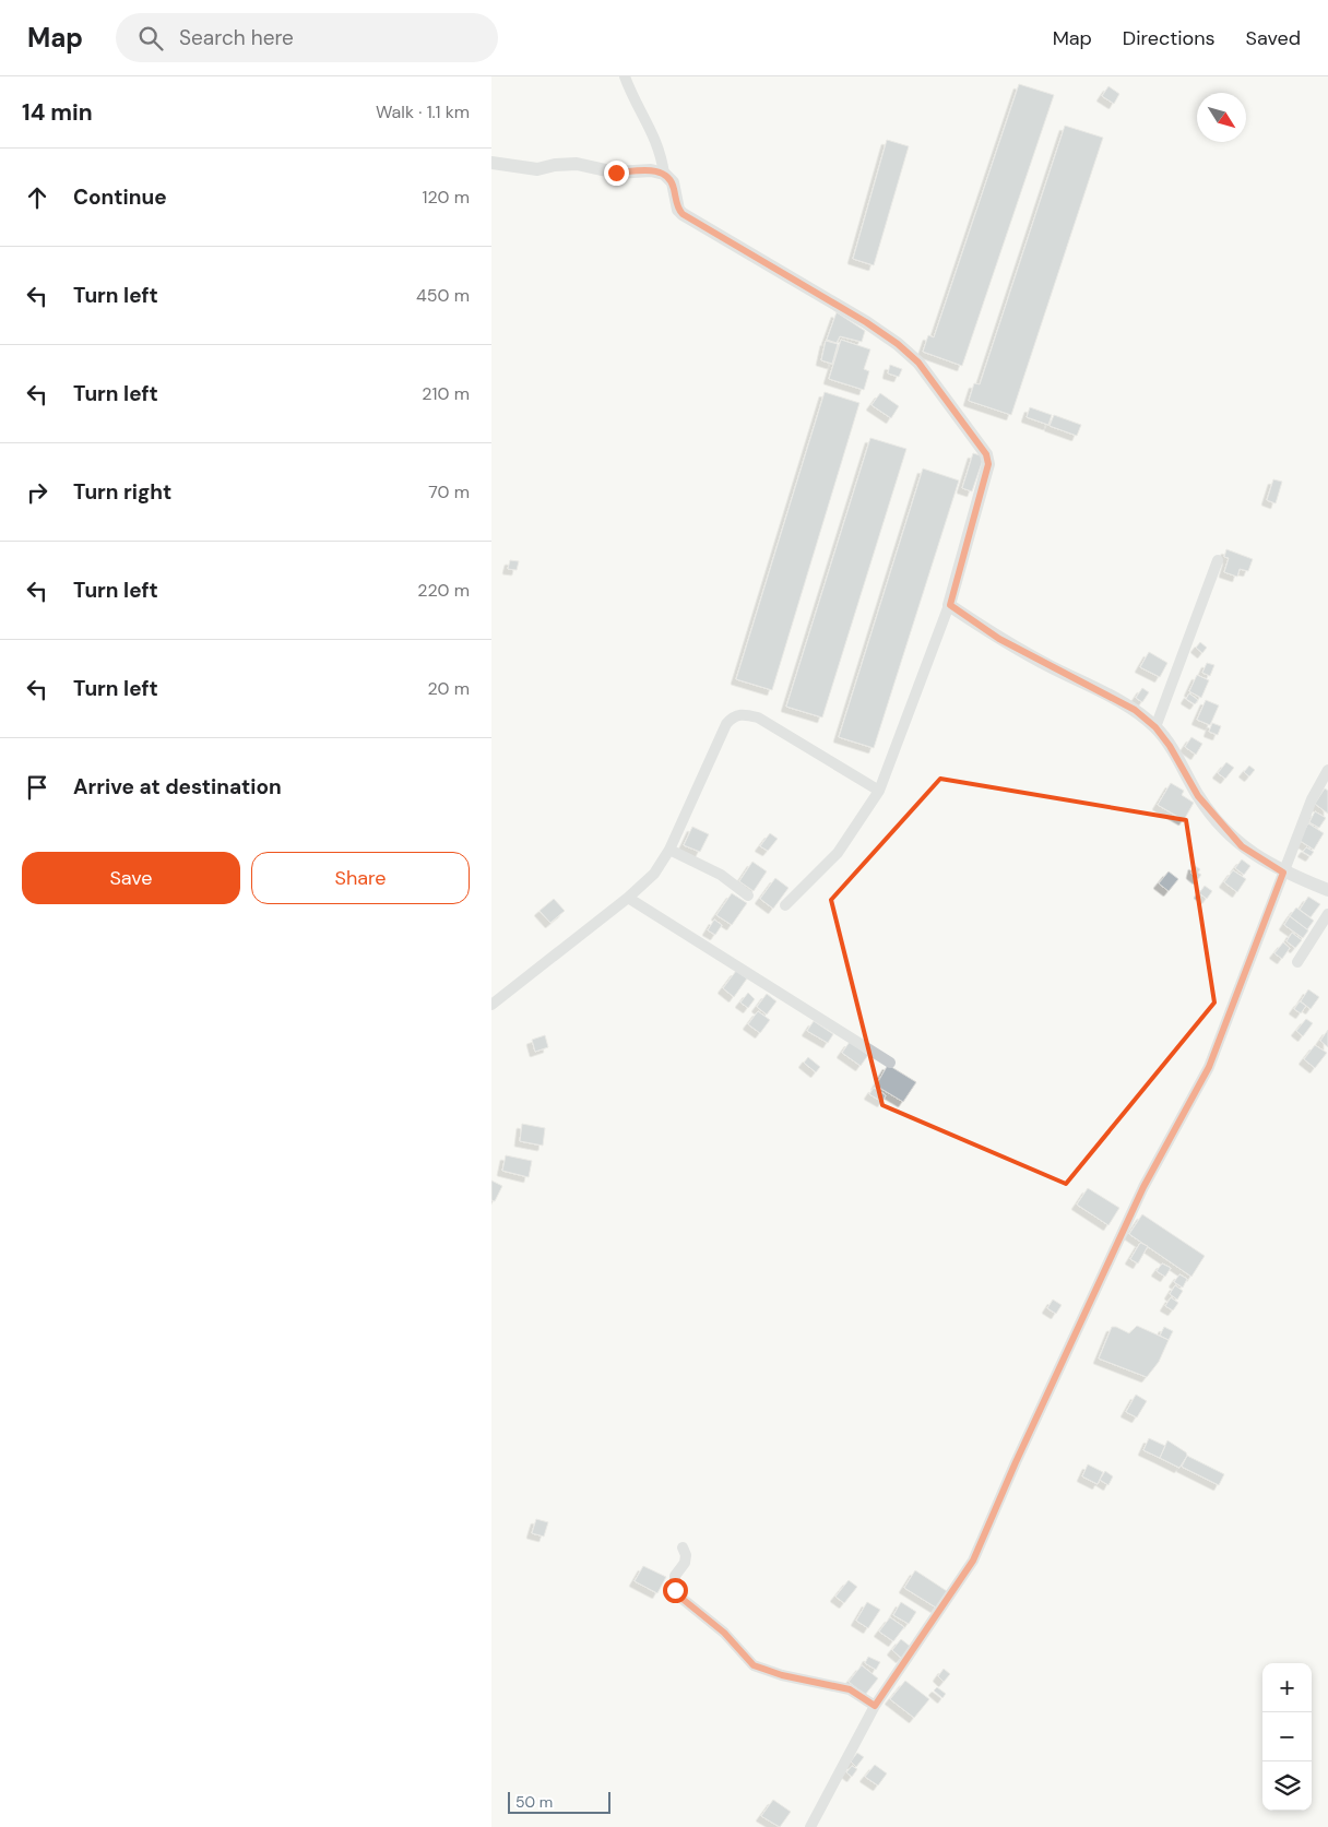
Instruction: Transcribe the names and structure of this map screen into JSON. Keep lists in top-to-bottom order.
{
  "scale_bar": "50 m",
  "north": "bottom right",
  "page": {
    "header": "Map",
    "search": "Search here",
    "nav": ["Map", "Directions", "Saved"],
    "heading": ["14 min", "Walk · 1.1 km"],
    "list": [
      ["Continue", "120 m"],
      ["Turn left", "450 m"],
      ["Turn left", "210 m"],
      ["Turn right", "70 m"],
      ["Turn left", "220 m"],
      ["Turn left", "20 m"],
      "Arrive at destination"
    ],
    "buttons": ["Save", "Share"],
    "map_buttons": ["+", "−"],
    "scale": "50 m"
  }
}
